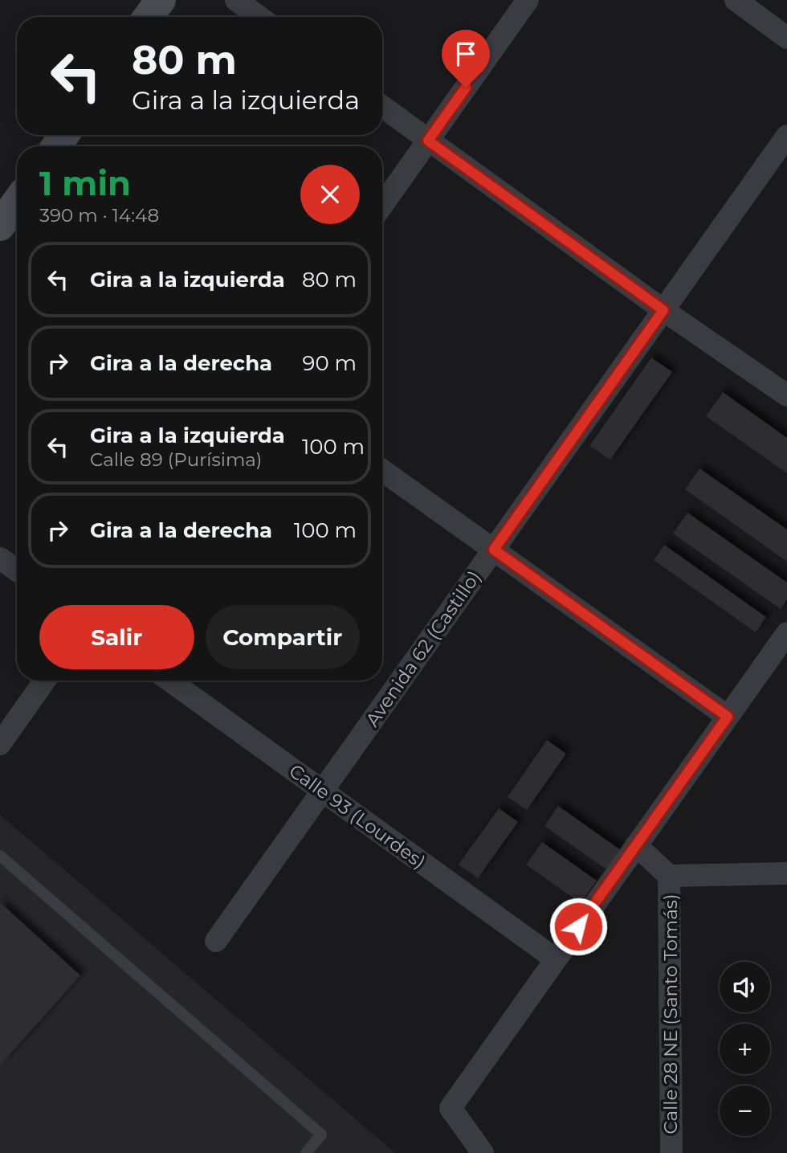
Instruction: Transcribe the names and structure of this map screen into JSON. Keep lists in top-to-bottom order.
{
  "streets": {
    "street": ["Avenida 62 (Castillo)", "Calle 93 (Lourdes)", "Calle 28 NE (Santo Tomás)"]
  },
  "crossings": [
    ["Avenida 62 (Castillo)", "Calle 93 (Lourdes)"]
  ],
  "page": {
    "turn": ["80 m", "Gira a la izquierda"],
    "heading": ["1 min", "390 m · 14:48"],
    "list": [
      {
        "name": "Gira a la izquierda",
        "value": "80 m"
      },
      {
        "name": "Gira a la derecha",
        "value": "90 m"
      },
      {
        "name": "Gira a la izquierda",
        "note": "Calle 89 (Purísima)",
        "value": "100 m"
      },
      {
        "name": "Gira a la derecha",
        "value": "100 m"
      }
    ],
    "buttons": ["Salir", "Compartir"],
    "map_buttons": ["+", "−"]
  }
}
